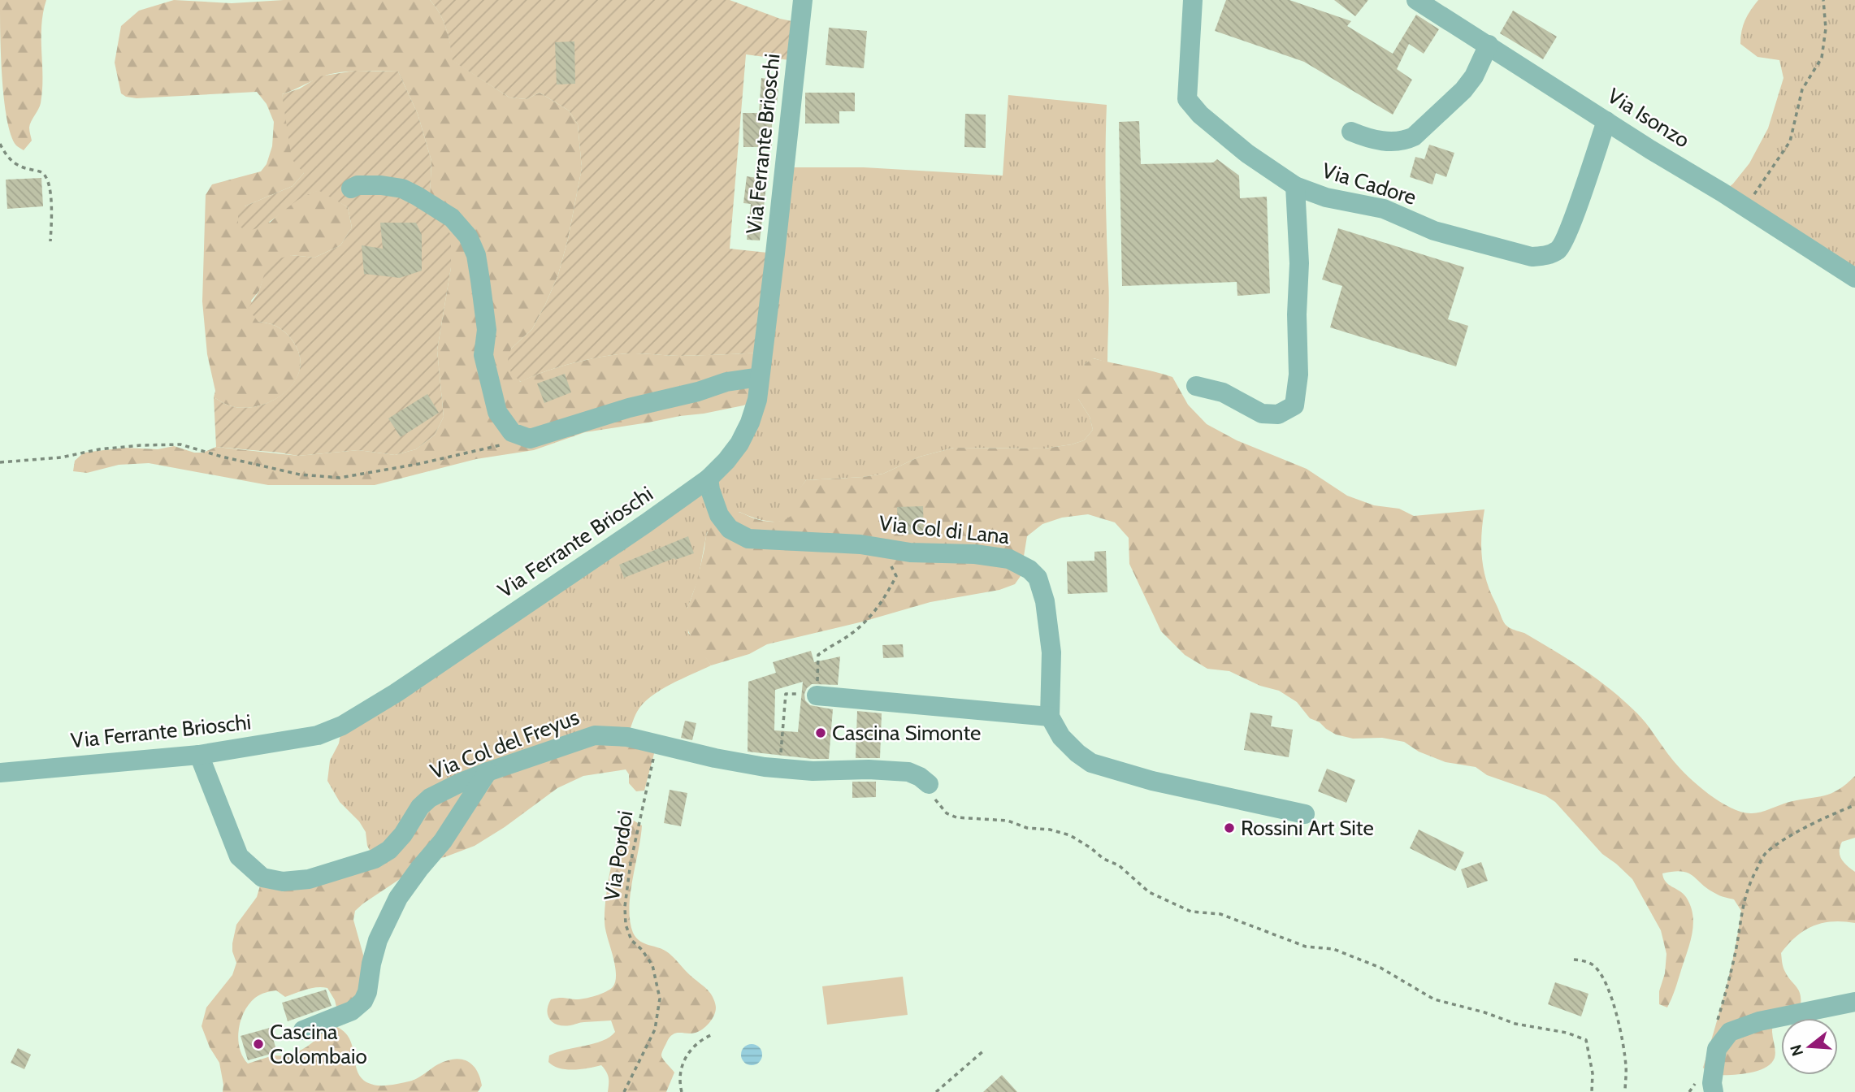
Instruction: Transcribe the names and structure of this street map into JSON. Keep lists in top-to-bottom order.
{
  "streets": {
    "street": [
      "Via Isonzo",
      "Via Ferrante Brioschi",
      "Via Cadore",
      "Via Col di Lana",
      "Via Col del Freyus"
    ],
    "path": ["Via Pordoi"]
  },
  "crossings": [
    ["Via Isonzo", "Via Cadore"],
    ["Via Ferrante Brioschi", "Via Col di Lana"],
    ["Via Ferrante Brioschi", "Via Col del Freyus"],
    ["Via Col del Freyus", "Via Pordoi"]
  ],
  "places": ["Cascina Simonte", "Rossini Art Site", "Cascina Colombaio"],
  "north": "left"
}
